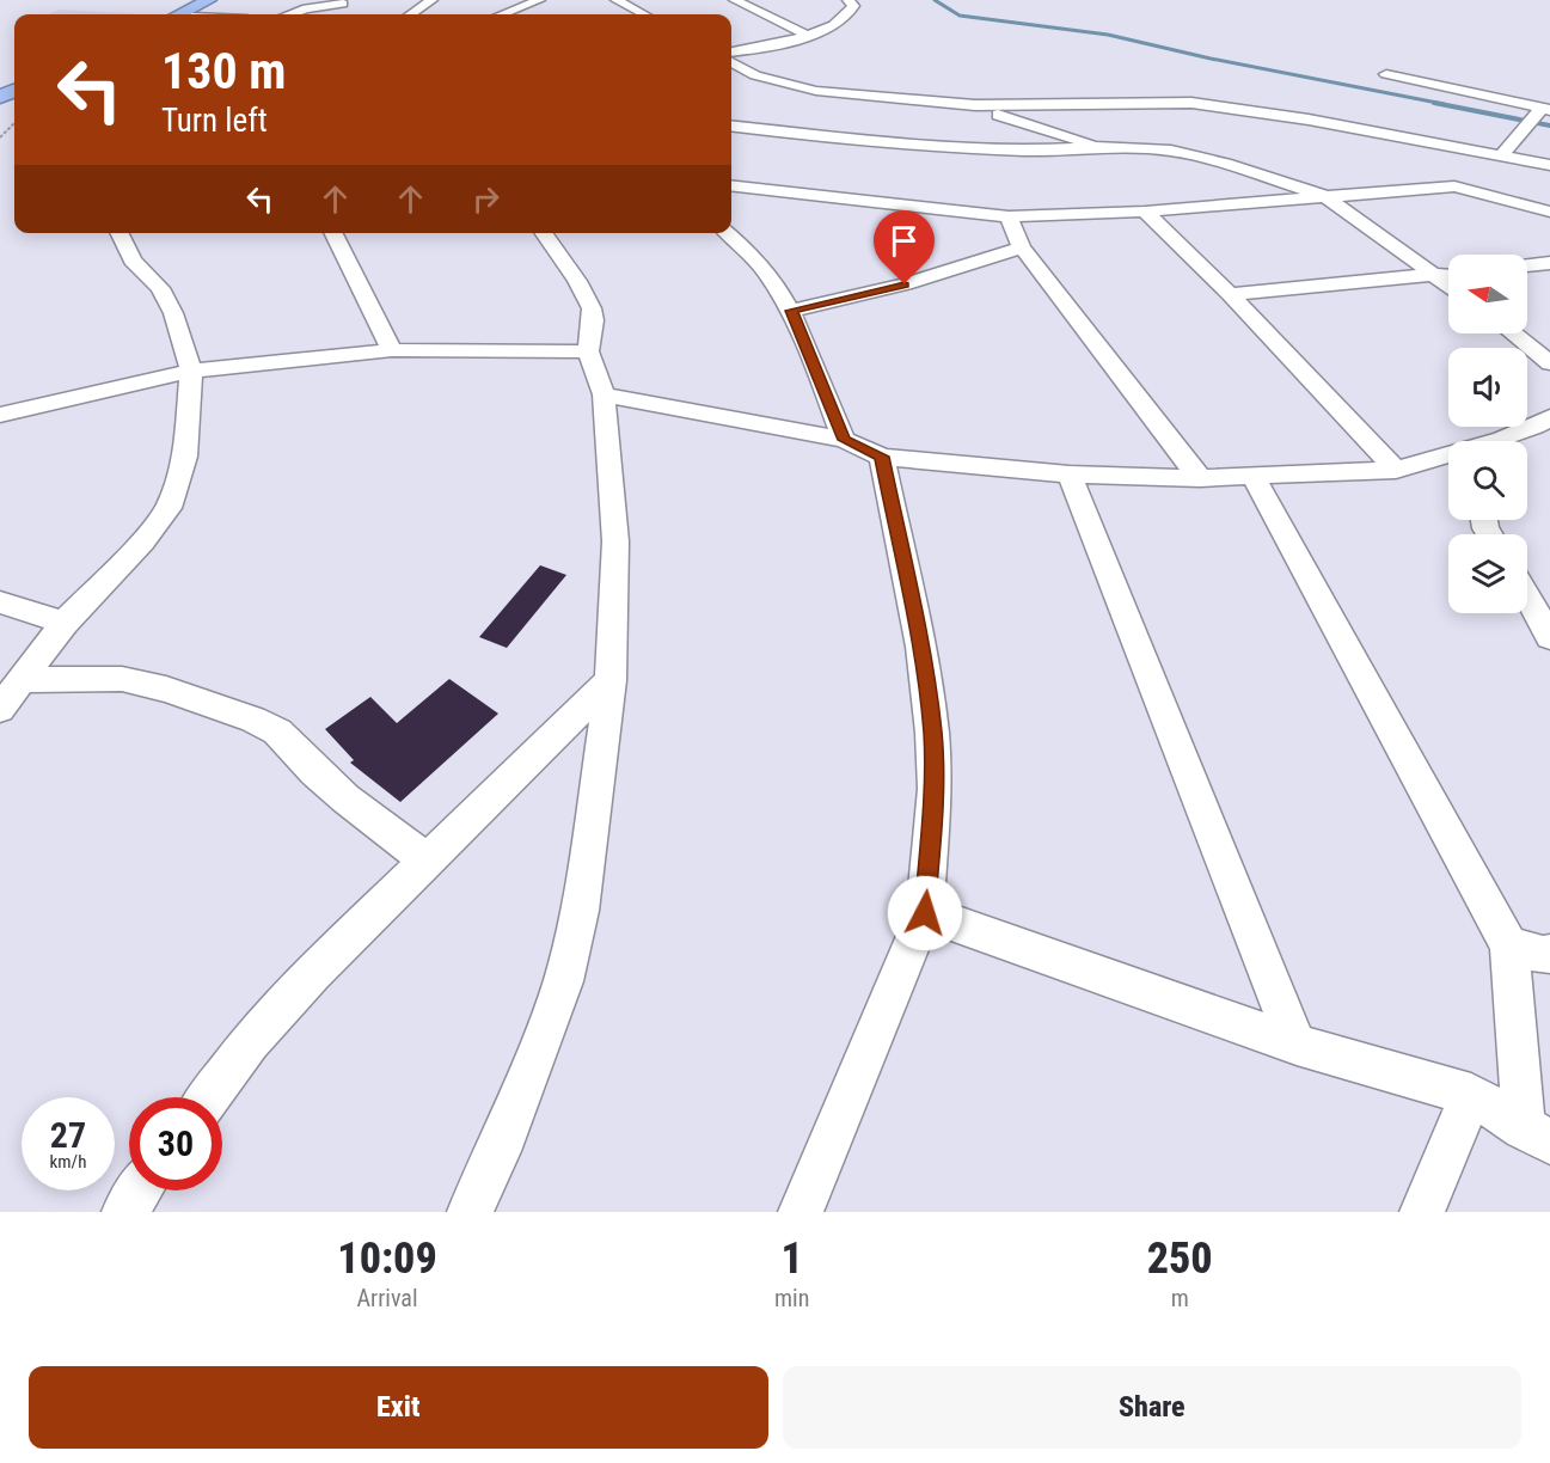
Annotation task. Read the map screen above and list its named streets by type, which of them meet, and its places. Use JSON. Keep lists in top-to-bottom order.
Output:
{
  "north": "left",
  "page": {
    "turn": ["130 m", "Turn left"],
    "speed": "27 km/h",
    "limit": "30",
    "eta": [
      "10:09",
      "Arrival",
      "1",
      "min",
      "250",
      "m"
    ],
    "buttons": ["Exit", "Share"]
  }
}
